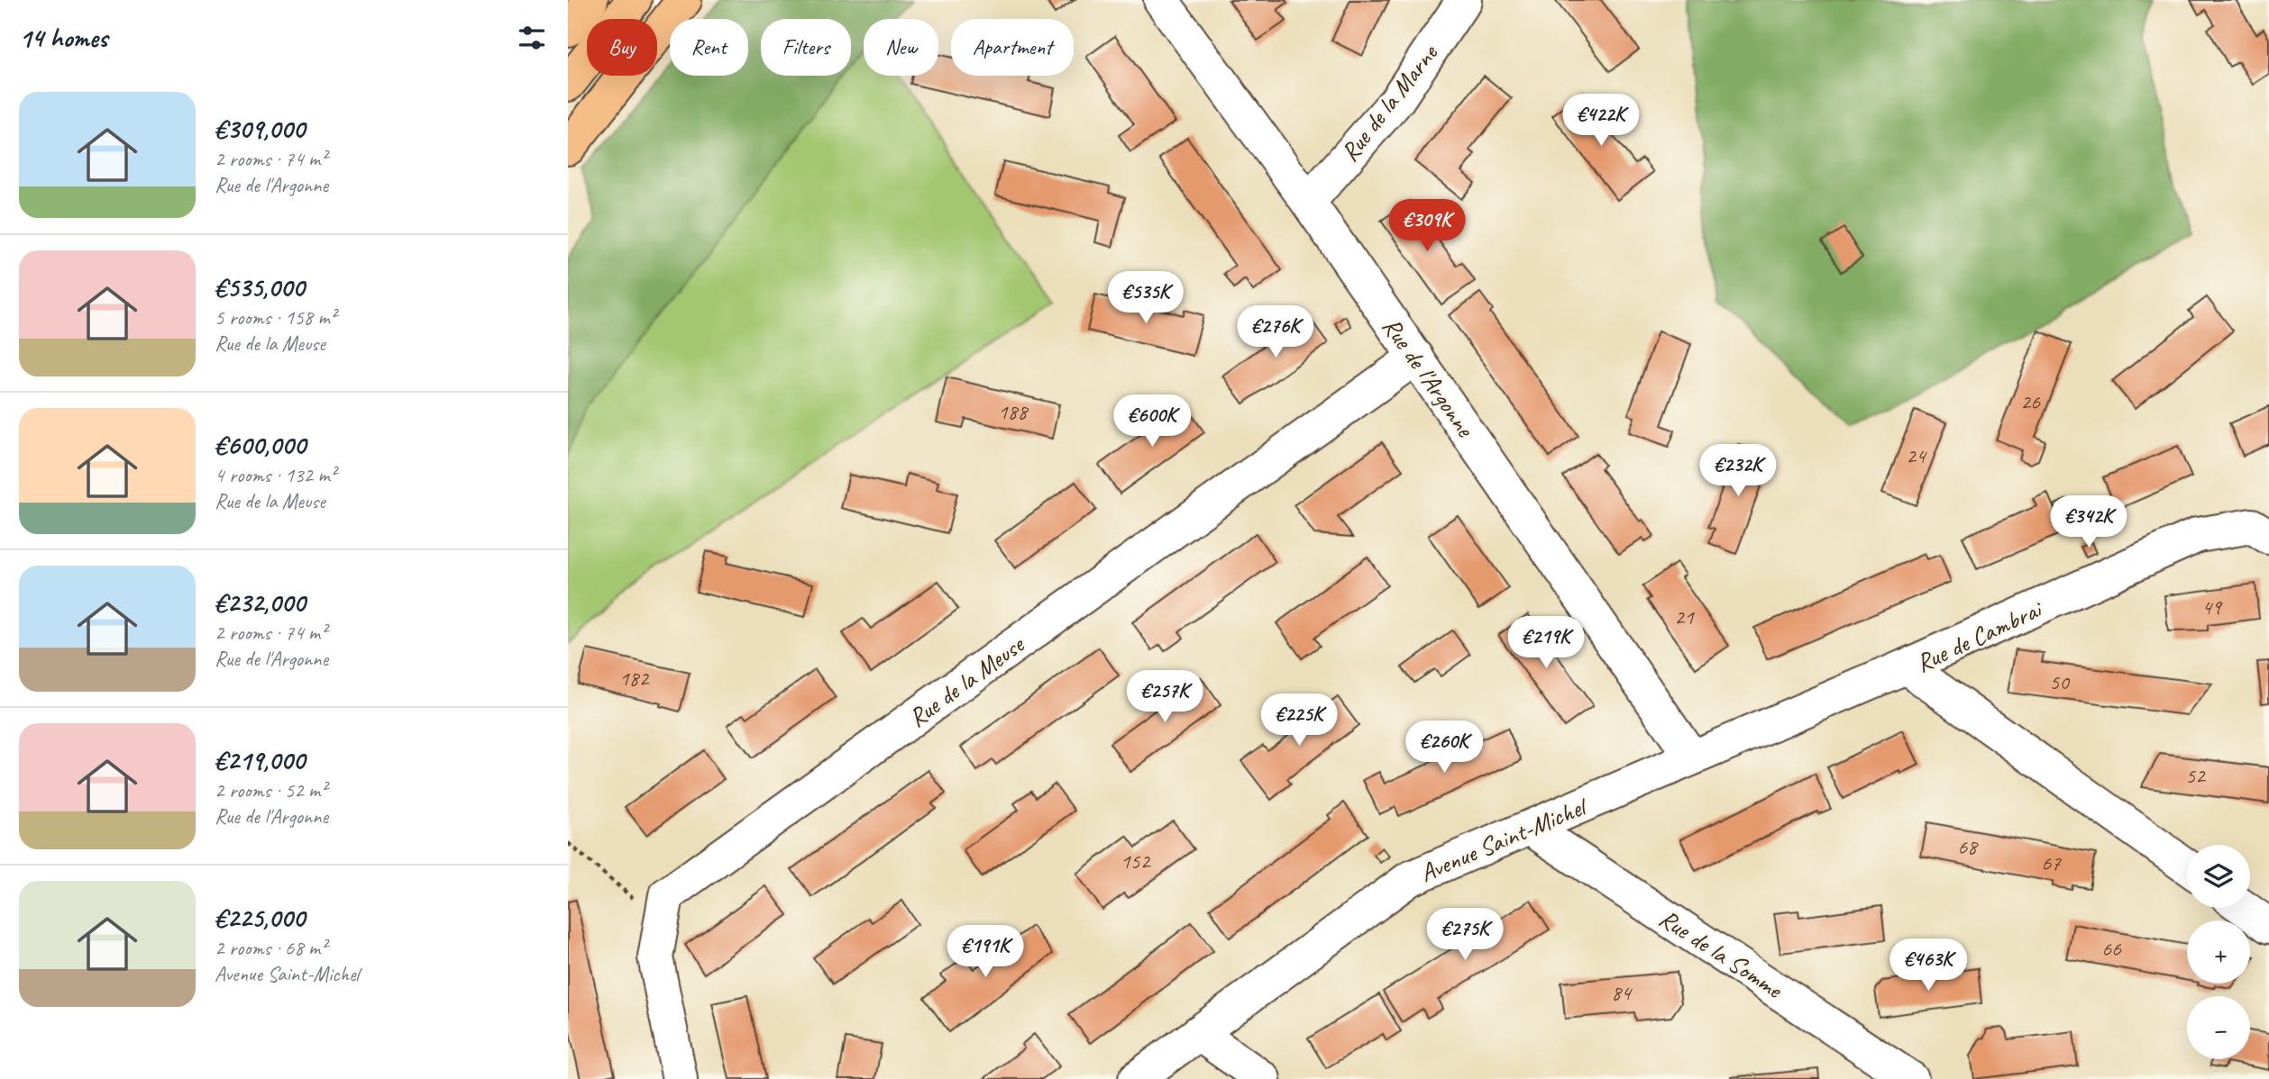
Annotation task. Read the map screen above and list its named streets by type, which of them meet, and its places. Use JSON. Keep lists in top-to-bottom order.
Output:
{
  "streets": {
    "street": [
      "Rue de la Marne",
      "Rue de l'Argonne",
      "Rue de Cambrai",
      "Rue de la Meuse",
      "Avenue Saint-Michel",
      "Rue de la Somme"
    ]
  },
  "crossings": [
    ["Rue de la Marne", "Rue de l'Argonne"],
    ["Rue de l'Argonne", "Rue de la Meuse"],
    ["Rue de l'Argonne", "Avenue Saint-Michel"],
    ["Rue de Cambrai", "Avenue Saint-Michel"],
    ["Avenue Saint-Michel", "Rue de la Somme"]
  ],
  "house_numbers": [
    "26",
    "188",
    "24",
    "49",
    "21",
    "182",
    "50",
    "52",
    "68",
    "152",
    "67",
    "66",
    "84"
  ],
  "page": {
    "heading": "14 homes",
    "chip": [
      "Buy",
      "Rent",
      "Filters",
      "New",
      "Apartment"
    ],
    "list": [
      {
        "name": "€309,000",
        "note": "2 rooms · 74 m² · Rue de l'Argonne"
      },
      {
        "name": "€535,000",
        "note": "5 rooms · 158 m² · Rue de la Meuse"
      },
      {
        "name": "€600,000",
        "note": "4 rooms · 132 m² · Rue de la Meuse"
      },
      {
        "name": "€232,000",
        "note": "2 rooms · 74 m² · Rue de l'Argonne"
      },
      {
        "name": "€219,000",
        "note": "2 rooms · 52 m² · Rue de l'Argonne"
      },
      {
        "name": "€225,000",
        "note": "2 rooms · 68 m² · Avenue Saint-Michel"
      }
    ],
    "price": [
      "€422K",
      "€309K",
      "€535K",
      "€276K",
      "€600K",
      "€232K",
      "€342K",
      "€219K",
      "€257K",
      "€225K",
      "€260K",
      "€275K",
      "€191K",
      "€463K"
    ],
    "map_buttons": ["+", "−"]
  }
}
